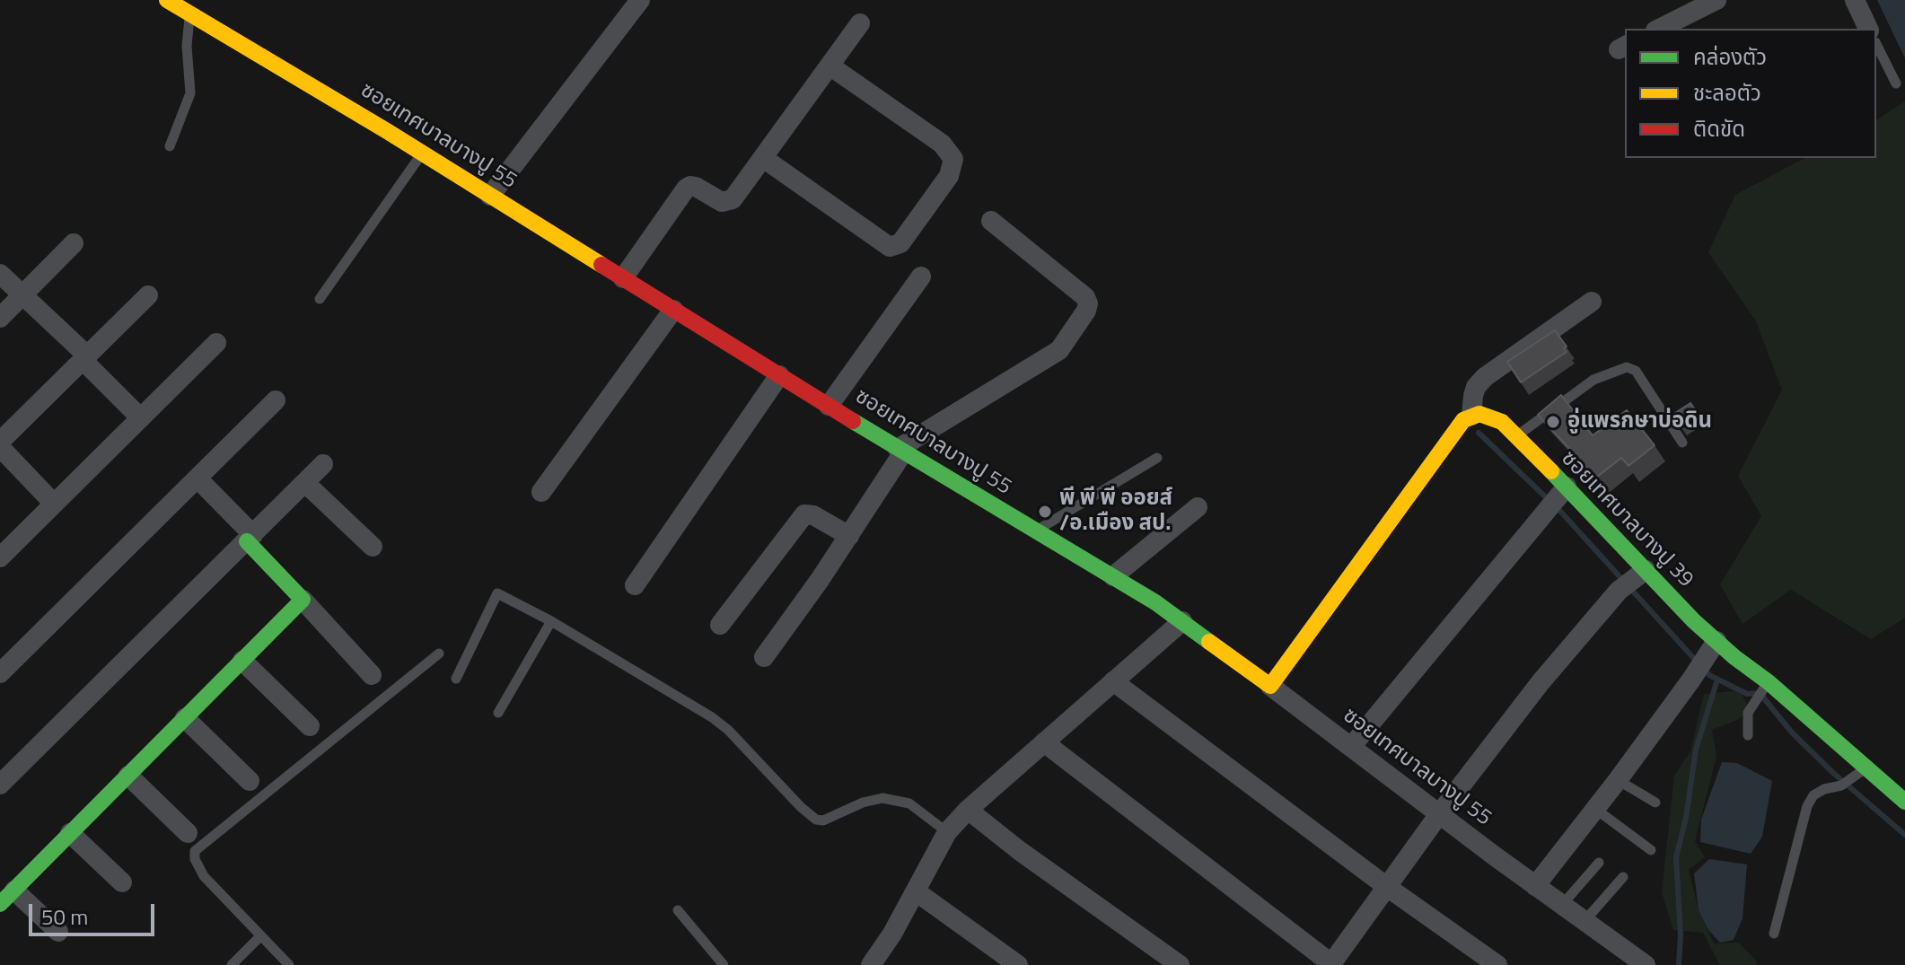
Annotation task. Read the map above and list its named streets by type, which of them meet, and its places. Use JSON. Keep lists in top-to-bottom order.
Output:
{
  "streets": {
    "street": ["ซอยเทศบาลบางปู 55", "ซอยเทศบาลบางปู 39"]
  },
  "places": ["อู่แพรกษาบ่อดิน", "พี พี พี ออยส์ /อ.เมือง สป."],
  "legend": ["คล่องตัว", "ชะลอตัว", "ติดขัด"],
  "scale_bar": "50 m"
}
